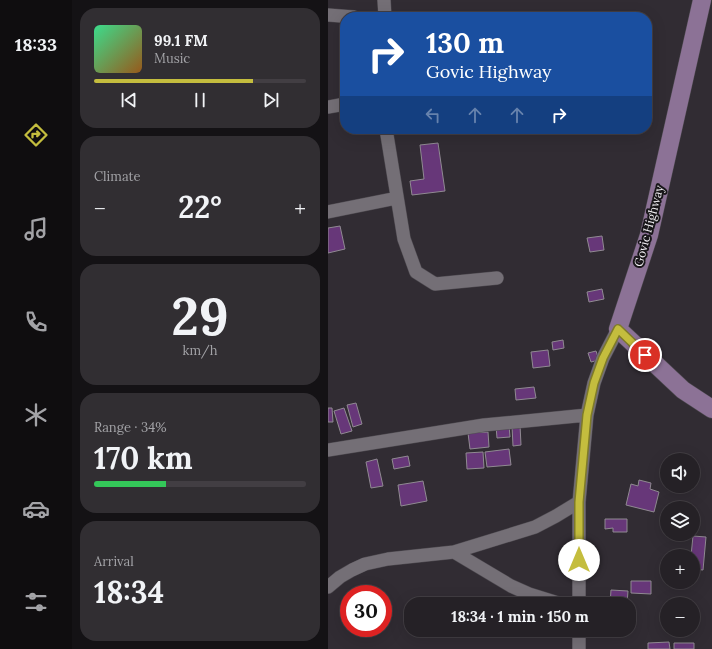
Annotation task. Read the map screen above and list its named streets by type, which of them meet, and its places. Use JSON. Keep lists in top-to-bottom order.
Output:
{
  "streets": {
    "main road": ["Govic Highway"]
  },
  "page": {
    "tabs": "18:33",
    "turn": ["130 m", "Govic Highway"],
    "song": ["99.1 FM", "Music"],
    "tile": [
      "Climate",
      ["29", "km/h"],
      ["Range · 34%", "170 km"],
      ["Arrival", "18:34"]
    ],
    "heat": ["−", "22°", "+"],
    "map_buttons": ["+", "−"],
    "limit": "30",
    "trip": "18:34 · 1 min · 150 m"
  }
}
